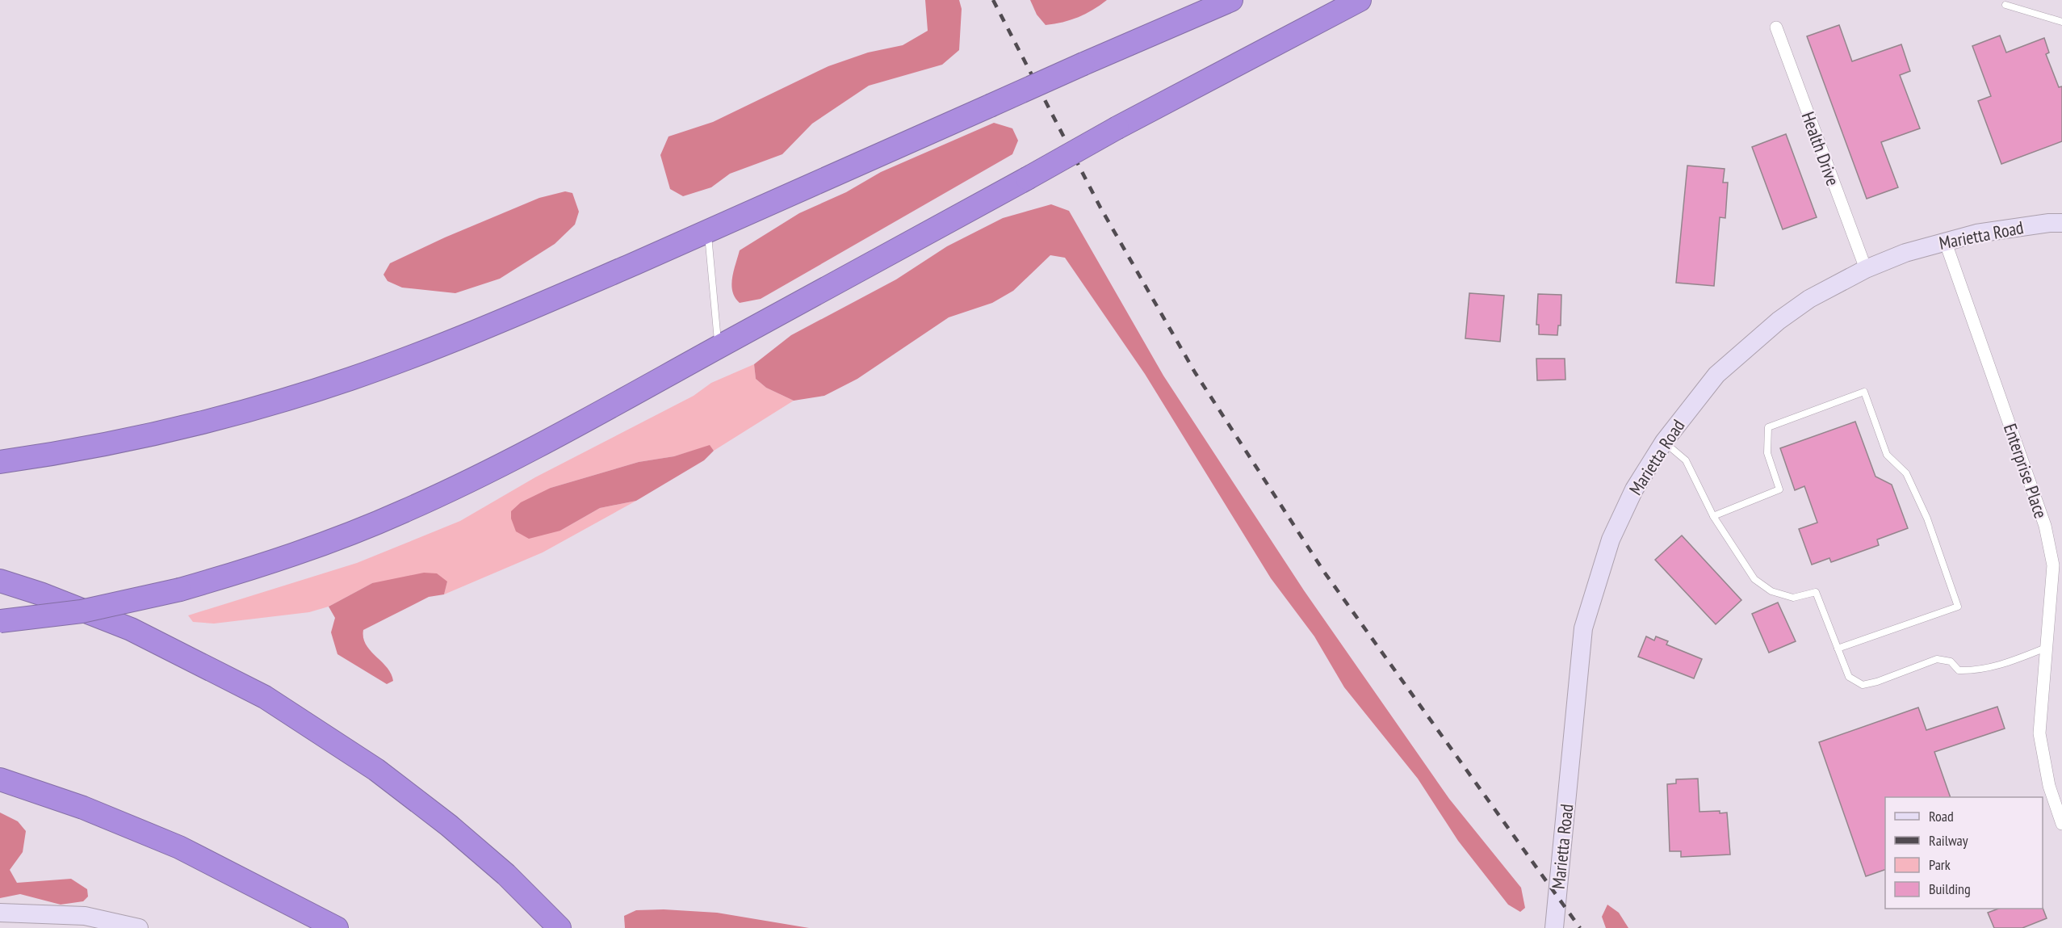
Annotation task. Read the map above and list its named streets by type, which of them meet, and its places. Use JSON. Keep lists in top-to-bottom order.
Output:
{
  "streets": {
    "street": ["Health Drive", "Marietta Road", "Enterprise Place"]
  },
  "crossings": [
    ["Health Drive", "Marietta Road"],
    ["Marietta Road", "Enterprise Place"]
  ],
  "legend": [
    "Road",
    "Railway",
    "Park",
    "Building"
  ]
}
